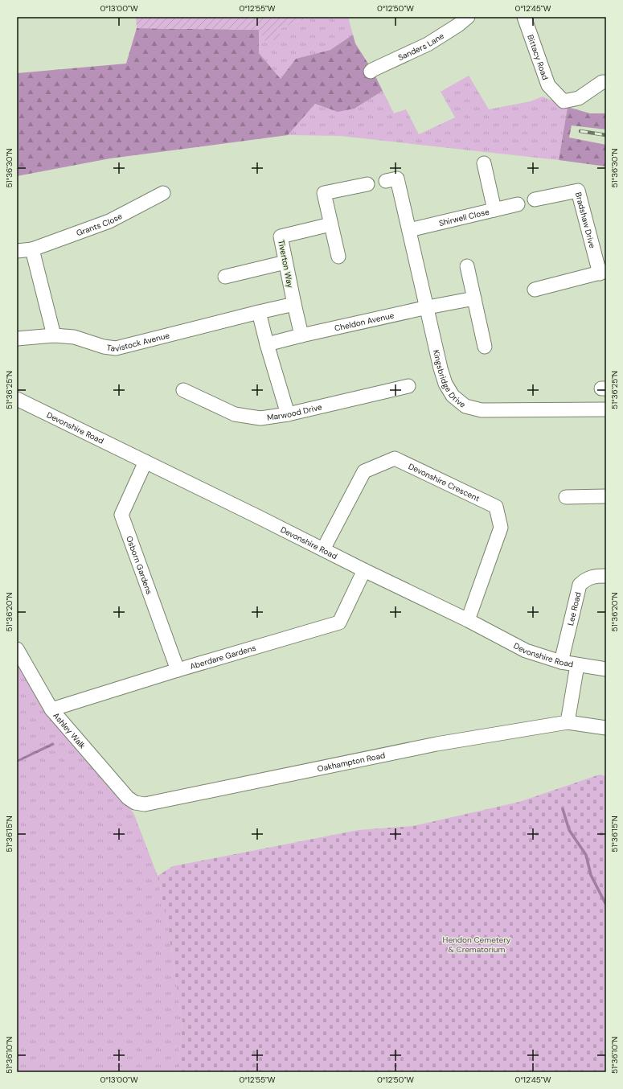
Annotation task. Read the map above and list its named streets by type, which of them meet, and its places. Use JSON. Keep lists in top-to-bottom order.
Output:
{
  "streets": {
    "street": [
      "Sanders Lane",
      "Bittacy Road",
      "Shirwell Close",
      "Bradshaw Drive",
      "Grants Close",
      "Tiverton Way",
      "Cheldon Avenue",
      "Tavistock Avenue",
      "Kingsbridge Drive",
      "Marwood Drive",
      "Devonshire Road",
      "Devonshire Crescent",
      "Osborn Gardens",
      "Lee Road",
      "Aberdare Gardens",
      "Ashley Walk",
      "Oakhampton Road"
    ]
  },
  "crossings": [
    ["Shirwell Close", "Kingsbridge Drive"],
    ["Tiverton Way", "Cheldon Avenue"],
    ["Tiverton Way", "Tavistock Avenue"],
    ["Cheldon Avenue", "Kingsbridge Drive"],
    ["Devonshire Road", "Devonshire Crescent"],
    ["Devonshire Road", "Osborn Gardens"],
    ["Devonshire Road", "Lee Road"],
    ["Devonshire Road", "Aberdare Gardens"],
    ["Osborn Gardens", "Aberdare Gardens"],
    ["Aberdare Gardens", "Ashley Walk"],
    ["Ashley Walk", "Oakhampton Road"]
  ],
  "parks": ["Hendon Cemetery & Crematorium"],
  "coordinates": [
    "0°13'00\"W",
    "0°12'55\"W",
    "0°12'50\"W",
    "0°12'45\"W",
    "51°36'30\"N",
    "51°36'25\"N",
    "51°36'20\"N",
    "51°36'15\"N",
    "51°36'10\"N"
  ]
}
